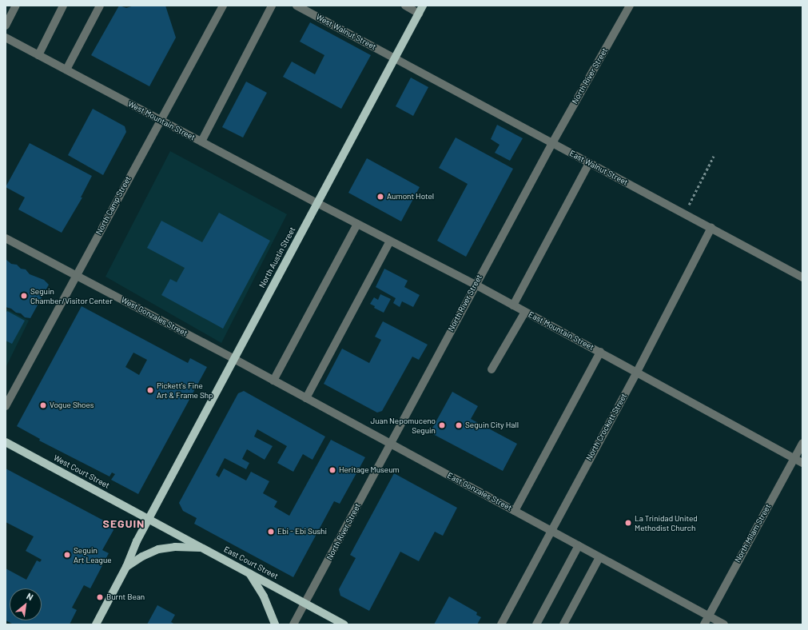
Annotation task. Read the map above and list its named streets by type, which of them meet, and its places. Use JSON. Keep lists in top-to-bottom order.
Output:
{
  "streets": {
    "main road": ["North Austin Street", "West Court Street", "East Court Street"],
    "street": [
      "West Walnut Street",
      "North River Street",
      "West Mountain Street",
      "East Walnut Street",
      "North Camp Street",
      "West Gonzales Street",
      "East Mountain Street",
      "North Crockett Street",
      "East Gonzales Street",
      "North Milam Street"
    ]
  },
  "crossings": [
    ["West Walnut Street", "East Walnut Street"],
    ["West Walnut Street", "North Austin Street"],
    ["North River Street", "East Walnut Street"],
    ["North River Street", "East Mountain Street"],
    ["North River Street", "East Gonzales Street"],
    ["North River Street", "East Court Street"],
    ["West Mountain Street", "North Camp Street"],
    ["West Mountain Street", "North Austin Street"],
    ["West Mountain Street", "East Mountain Street"],
    ["East Walnut Street", "North Austin Street"],
    ["East Walnut Street", "North Crockett Street"],
    ["North Camp Street", "West Gonzales Street"],
    ["North Austin Street", "West Gonzales Street"],
    ["North Austin Street", "East Mountain Street"],
    ["North Austin Street", "West Court Street"],
    ["North Austin Street", "East Gonzales Street"],
    ["North Austin Street", "East Court Street"],
    ["West Gonzales Street", "East Gonzales Street"],
    ["East Mountain Street", "North Crockett Street"],
    ["East Mountain Street", "North Milam Street"],
    ["North Crockett Street", "East Gonzales Street"],
    ["West Court Street", "East Court Street"],
    ["East Gonzales Street", "North Milam Street"]
  ],
  "districts": ["SEGUIN"],
  "places": [
    "Aumont Hotel",
    "Seguin Chamber/Visitor Center",
    "Pickett's Fine Art & Frame Shp",
    "Vogue Shoes",
    "Juan Nepomuceno Seguin",
    "Seguin City Hall",
    "Heritage Museum",
    "La Trinidad United Methodist Church",
    "Ebi - Ebi Sushi",
    "Seguin Art League",
    "Burnt Bean"
  ],
  "north": "top right"
}
